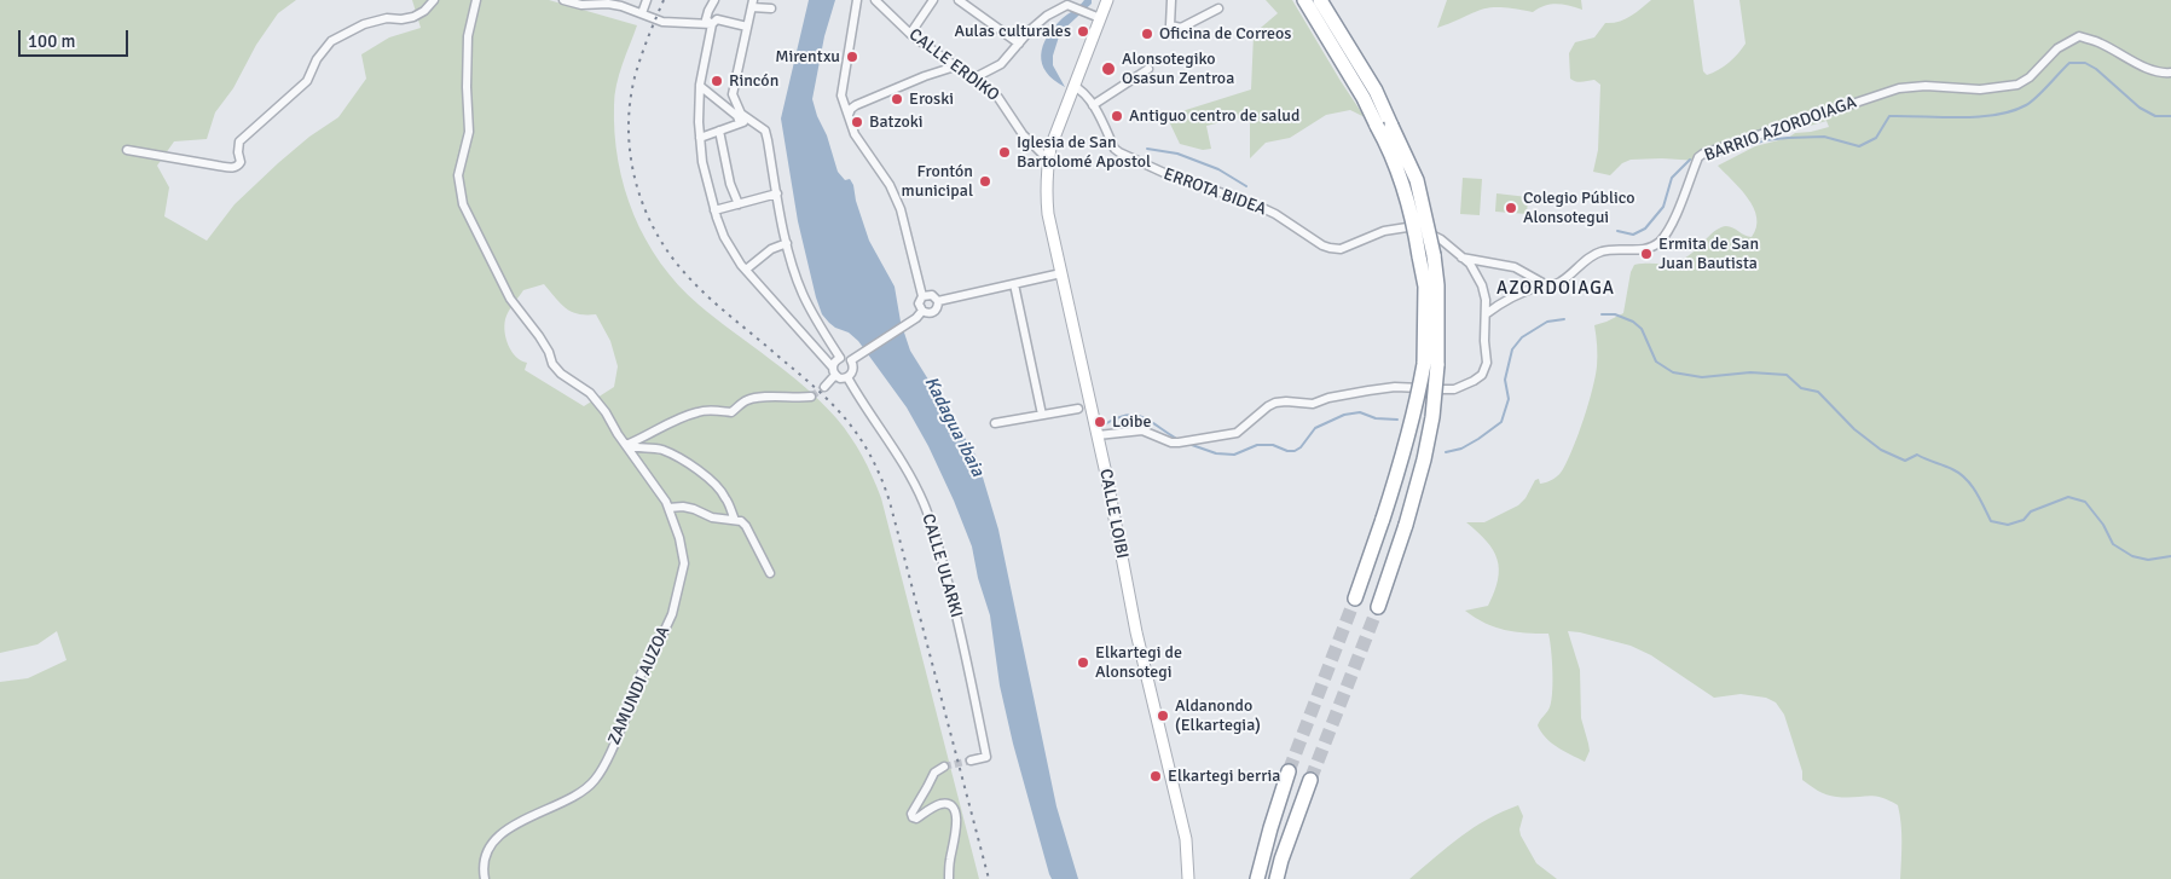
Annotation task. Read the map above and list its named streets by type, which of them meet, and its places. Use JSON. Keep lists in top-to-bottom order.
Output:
{
  "streets": {
    "street": [
      "CALLE ERDIKO",
      "BARRIO AZORDOIAGA",
      "ERROTA BIDEA",
      "CALLE LOIBI",
      "CALLE ULARKI",
      "ZAMUNDI AUZOA"
    ]
  },
  "crossings": [
    ["CALLE ERDIKO", "CALLE LOIBI"],
    ["ERROTA BIDEA", "CALLE LOIBI"]
  ],
  "districts": ["AZORDOIAGA"],
  "water": ["Kadagua ibaia"],
  "places": [
    "Aulas culturales",
    "Oficina de Correos",
    "Mirentxu",
    "Alonsotegiko Osasun Zentroa",
    "Rincón",
    "Eroski",
    "Antiguo centro de salud",
    "Batzoki",
    "Iglesia de San Bartolomé Apostol",
    "Frontón municipal",
    "Colegio Público Alonsotegui",
    "Ermita de San Juan Bautista",
    "Loibe",
    "Elkartegi de Alonsotegi",
    "Aldanondo (Elkartegia)",
    "Elkartegi berria"
  ],
  "scale_bar": "100 m"
}
